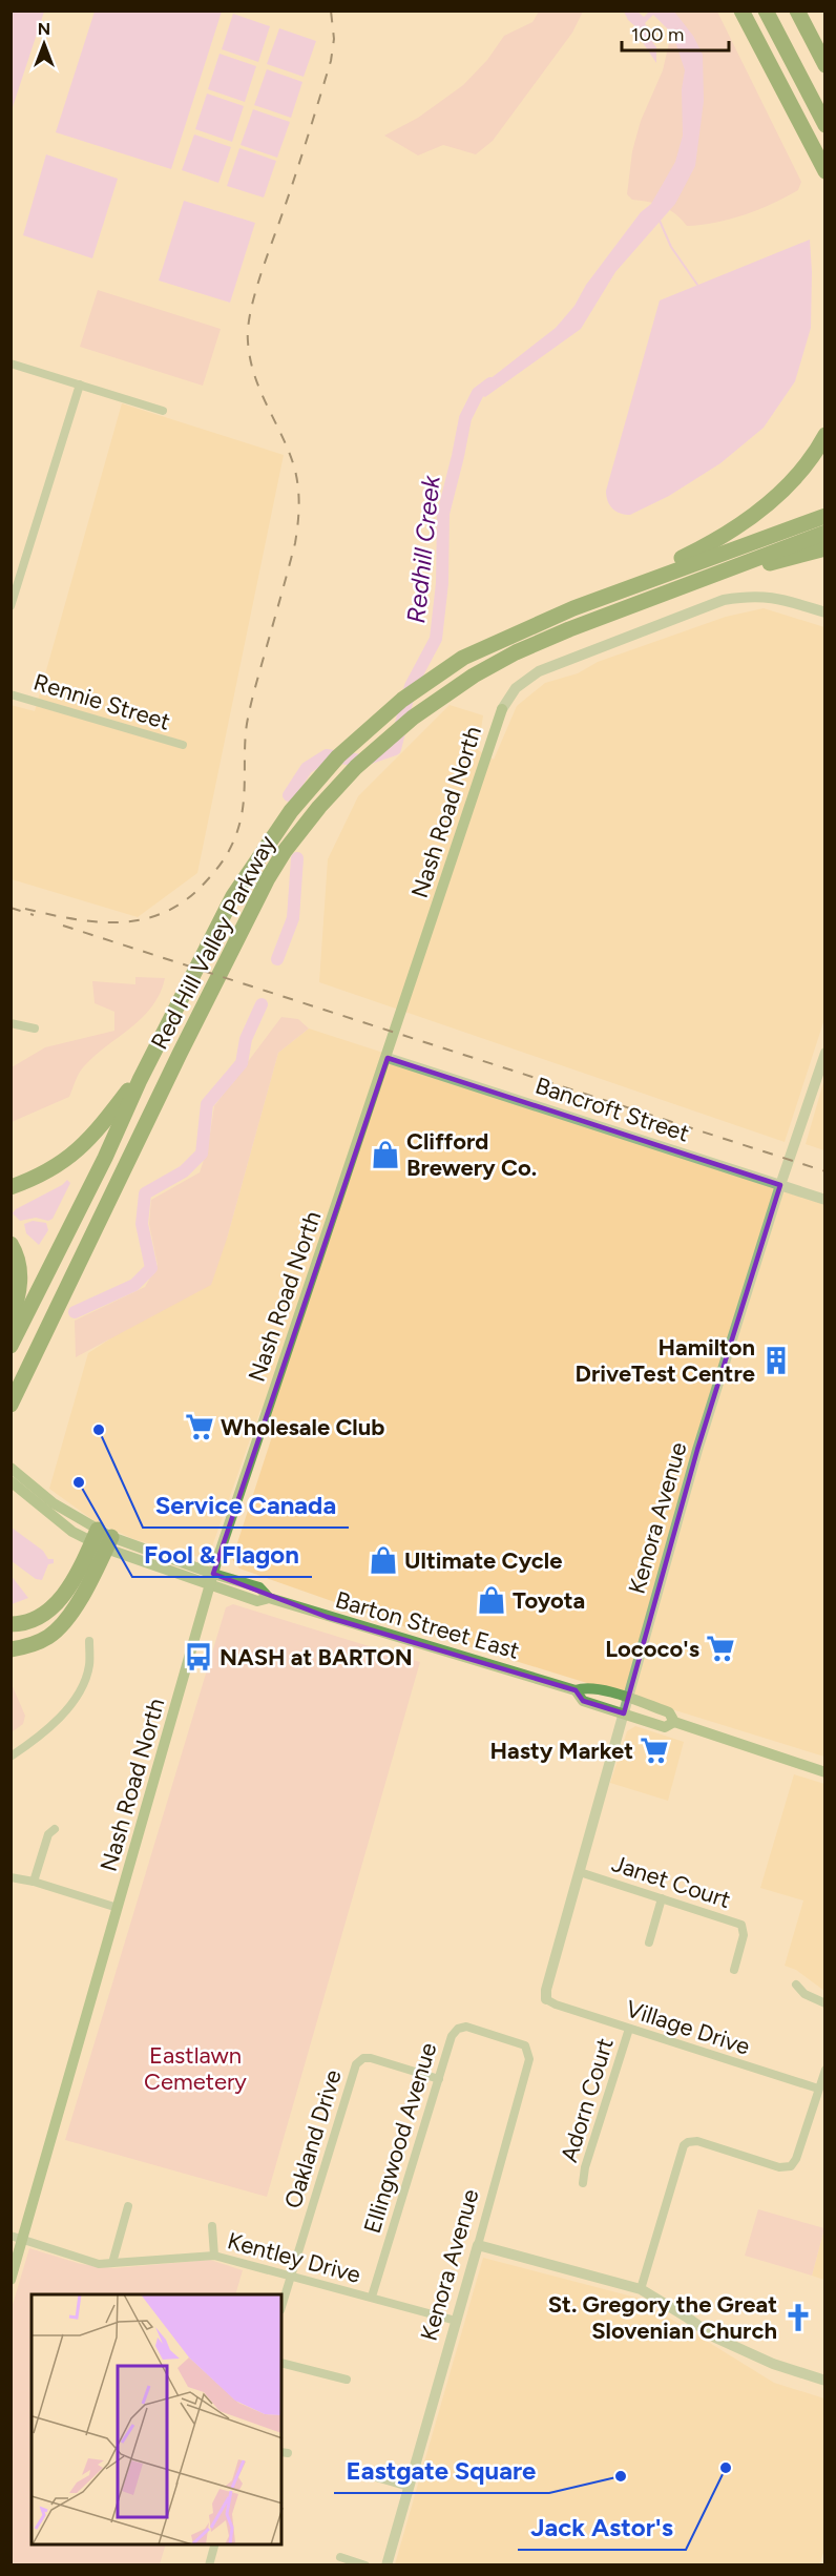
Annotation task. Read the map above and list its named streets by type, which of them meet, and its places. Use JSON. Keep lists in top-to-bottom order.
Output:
{
  "streets": {
    "highway": ["Red Hill Valley Parkway"],
    "main road": ["Nash Road North", "Barton Street East"],
    "street": [
      "Rennie Street",
      "Bancroft Street",
      "Kenora Avenue",
      "Janet Court",
      "Village Drive",
      "Adorn Court",
      "Ellingwood Avenue",
      "Oakland Drive",
      "Kentley Drive"
    ]
  },
  "crossings": [
    ["Nash Road North", "Bancroft Street"],
    ["Nash Road North", "Barton Street East"],
    ["Nash Road North", "Kentley Drive"],
    ["Bancroft Street", "Kenora Avenue"],
    ["Kenora Avenue", "Barton Street East"],
    ["Kenora Avenue", "Janet Court"],
    ["Kenora Avenue", "Village Drive"],
    ["Kenora Avenue", "Ellingwood Avenue"],
    ["Kenora Avenue", "Kentley Drive"],
    ["Village Drive", "Adorn Court"],
    ["Ellingwood Avenue", "Oakland Drive"],
    ["Ellingwood Avenue", "Kentley Drive"],
    ["Oakland Drive", "Kentley Drive"]
  ],
  "water": ["Redhill Creek"],
  "parks": ["Eastlawn Cemetery"],
  "places": {
    "shop": ["Clifford Brewery Co.", "Ultimate Cycle", "Toyota"],
    "building": ["Hamilton DriveTest Centre"],
    "supermarket": ["Wholesale Club", "Lococo's", "Hasty Market"],
    "other": [
      "Service Canada",
      "Fool & Flagon",
      "Jack Astor's",
      "Eastgate Square"
    ],
    "bus stop": ["NASH at BARTON"],
    "church": ["St. Gregory the Great Slovenian Church"]
  },
  "scale_bar": "100 m",
  "north": "top"
}
